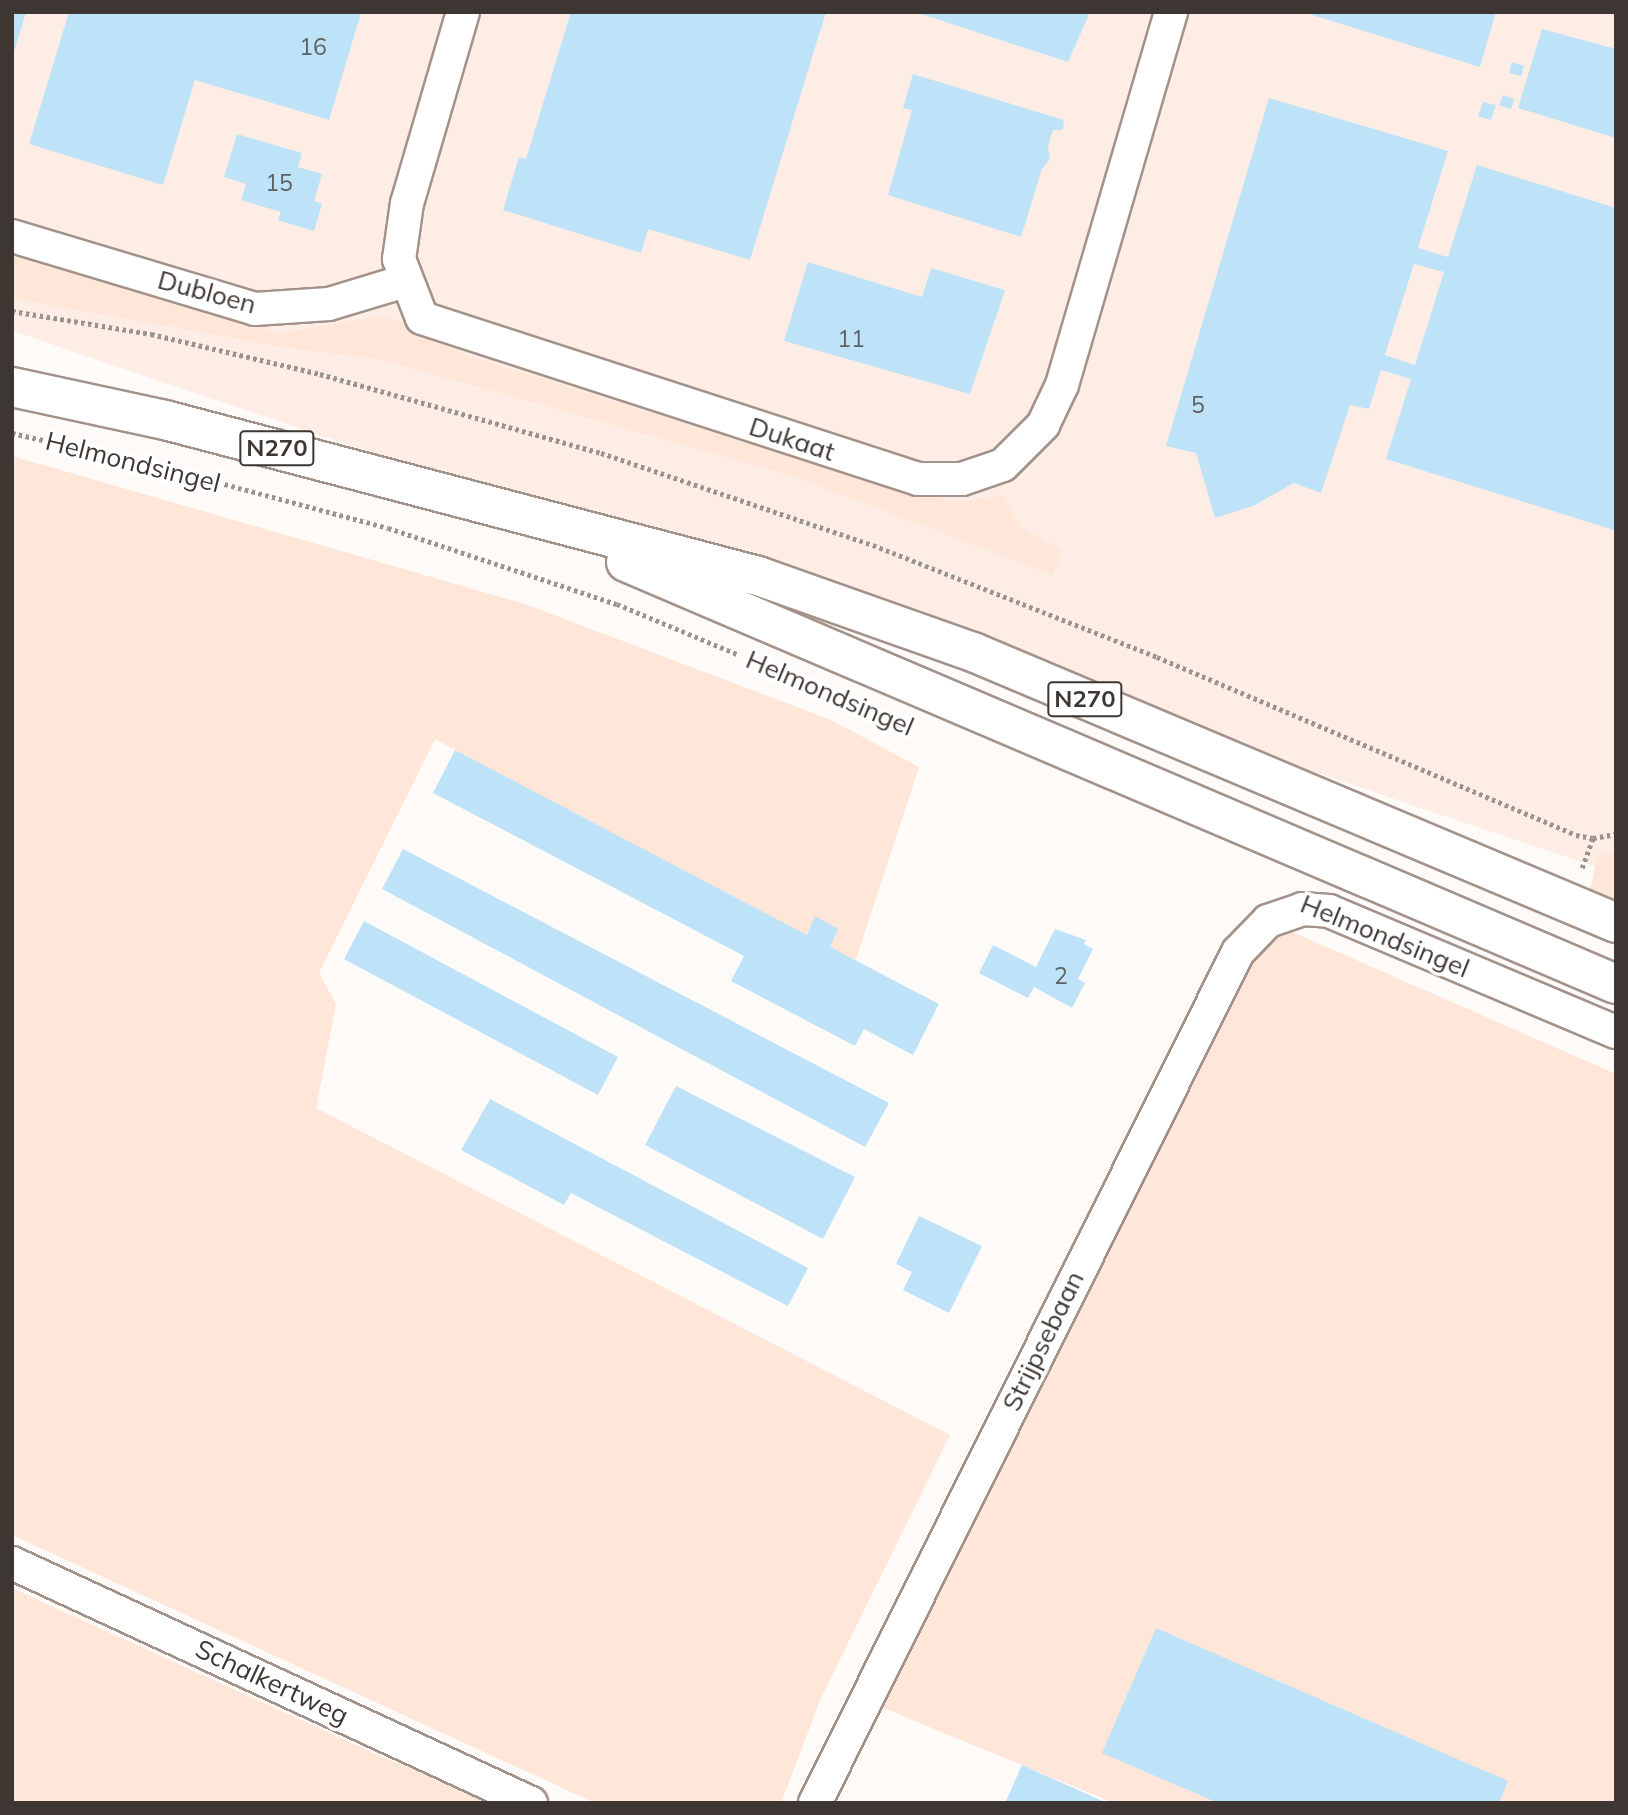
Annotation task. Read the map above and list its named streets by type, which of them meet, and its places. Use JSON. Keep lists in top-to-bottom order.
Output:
{
  "streets": {
    "main road": ["N270", "Helmondsingel"],
    "street": [
      "Dubloen",
      "Dukaat",
      "Strijpsebaan",
      "Schalkertweg"
    ]
  },
  "crossings": [
    ["Dubloen", "Dukaat"],
    ["Helmondsingel", "Strijpsebaan"]
  ],
  "house_numbers": [
    "16",
    "15",
    "11",
    "5",
    "2"
  ]
}
